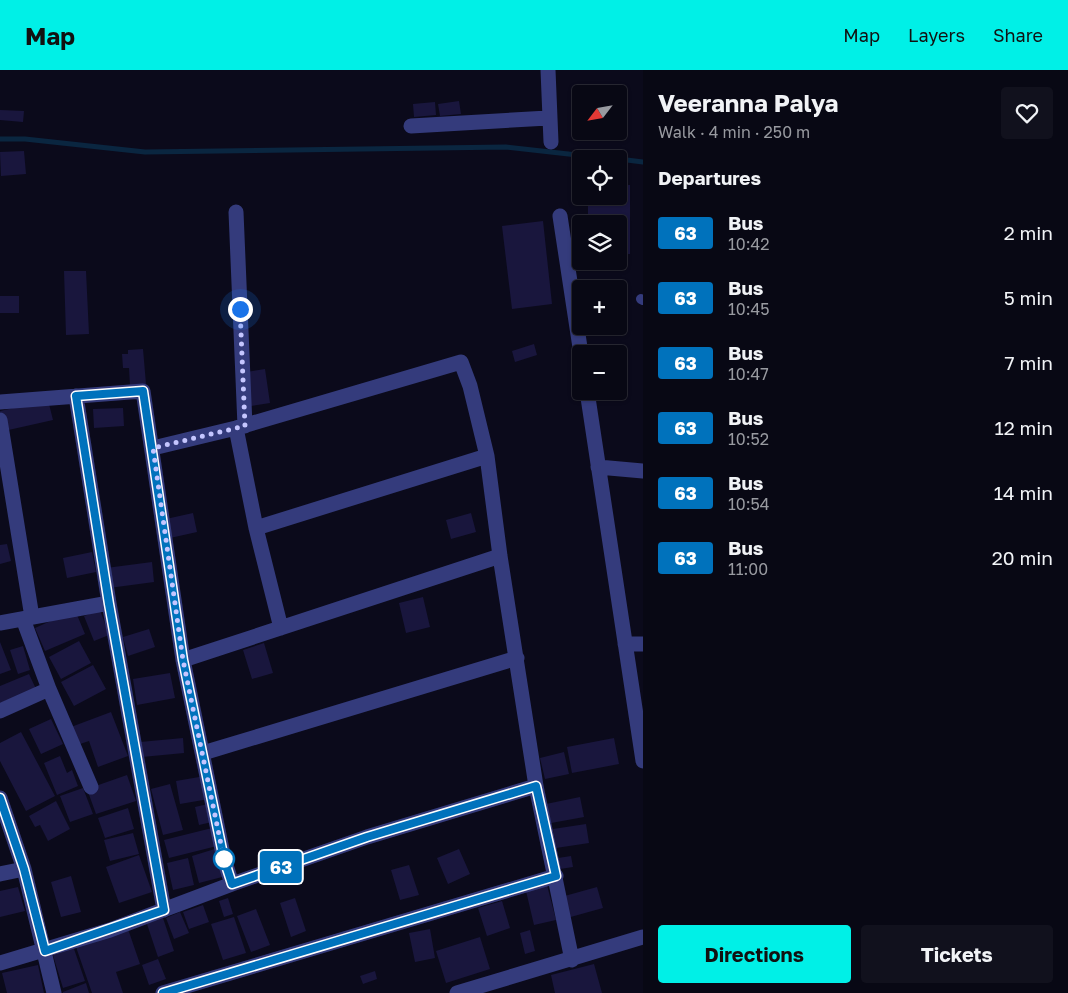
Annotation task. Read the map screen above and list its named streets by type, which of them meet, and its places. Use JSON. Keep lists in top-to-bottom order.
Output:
{
  "lines": ["bus line 63"],
  "north": "bottom left",
  "page": {
    "header": "Map",
    "nav": ["Map", "Layers", "Share"],
    "on_map": "63",
    "heading": [
      ["Veeranna Palya", "Walk · 4 min · 250 m"],
      "Departures"
    ],
    "map_buttons": ["+", "−"],
    "list": [
      {
        "mark": "63",
        "name": "Bus",
        "note": "10:42",
        "value": "2 min"
      },
      {
        "mark": "63",
        "name": "Bus",
        "note": "10:45",
        "value": "5 min"
      },
      {
        "mark": "63",
        "name": "Bus",
        "note": "10:47",
        "value": "7 min"
      },
      {
        "mark": "63",
        "name": "Bus",
        "note": "10:52",
        "value": "12 min"
      },
      {
        "mark": "63",
        "name": "Bus",
        "note": "10:54",
        "value": "14 min"
      },
      {
        "mark": "63",
        "name": "Bus",
        "note": "11:00",
        "value": "20 min"
      }
    ],
    "buttons": ["Directions", "Tickets"]
  }
}
